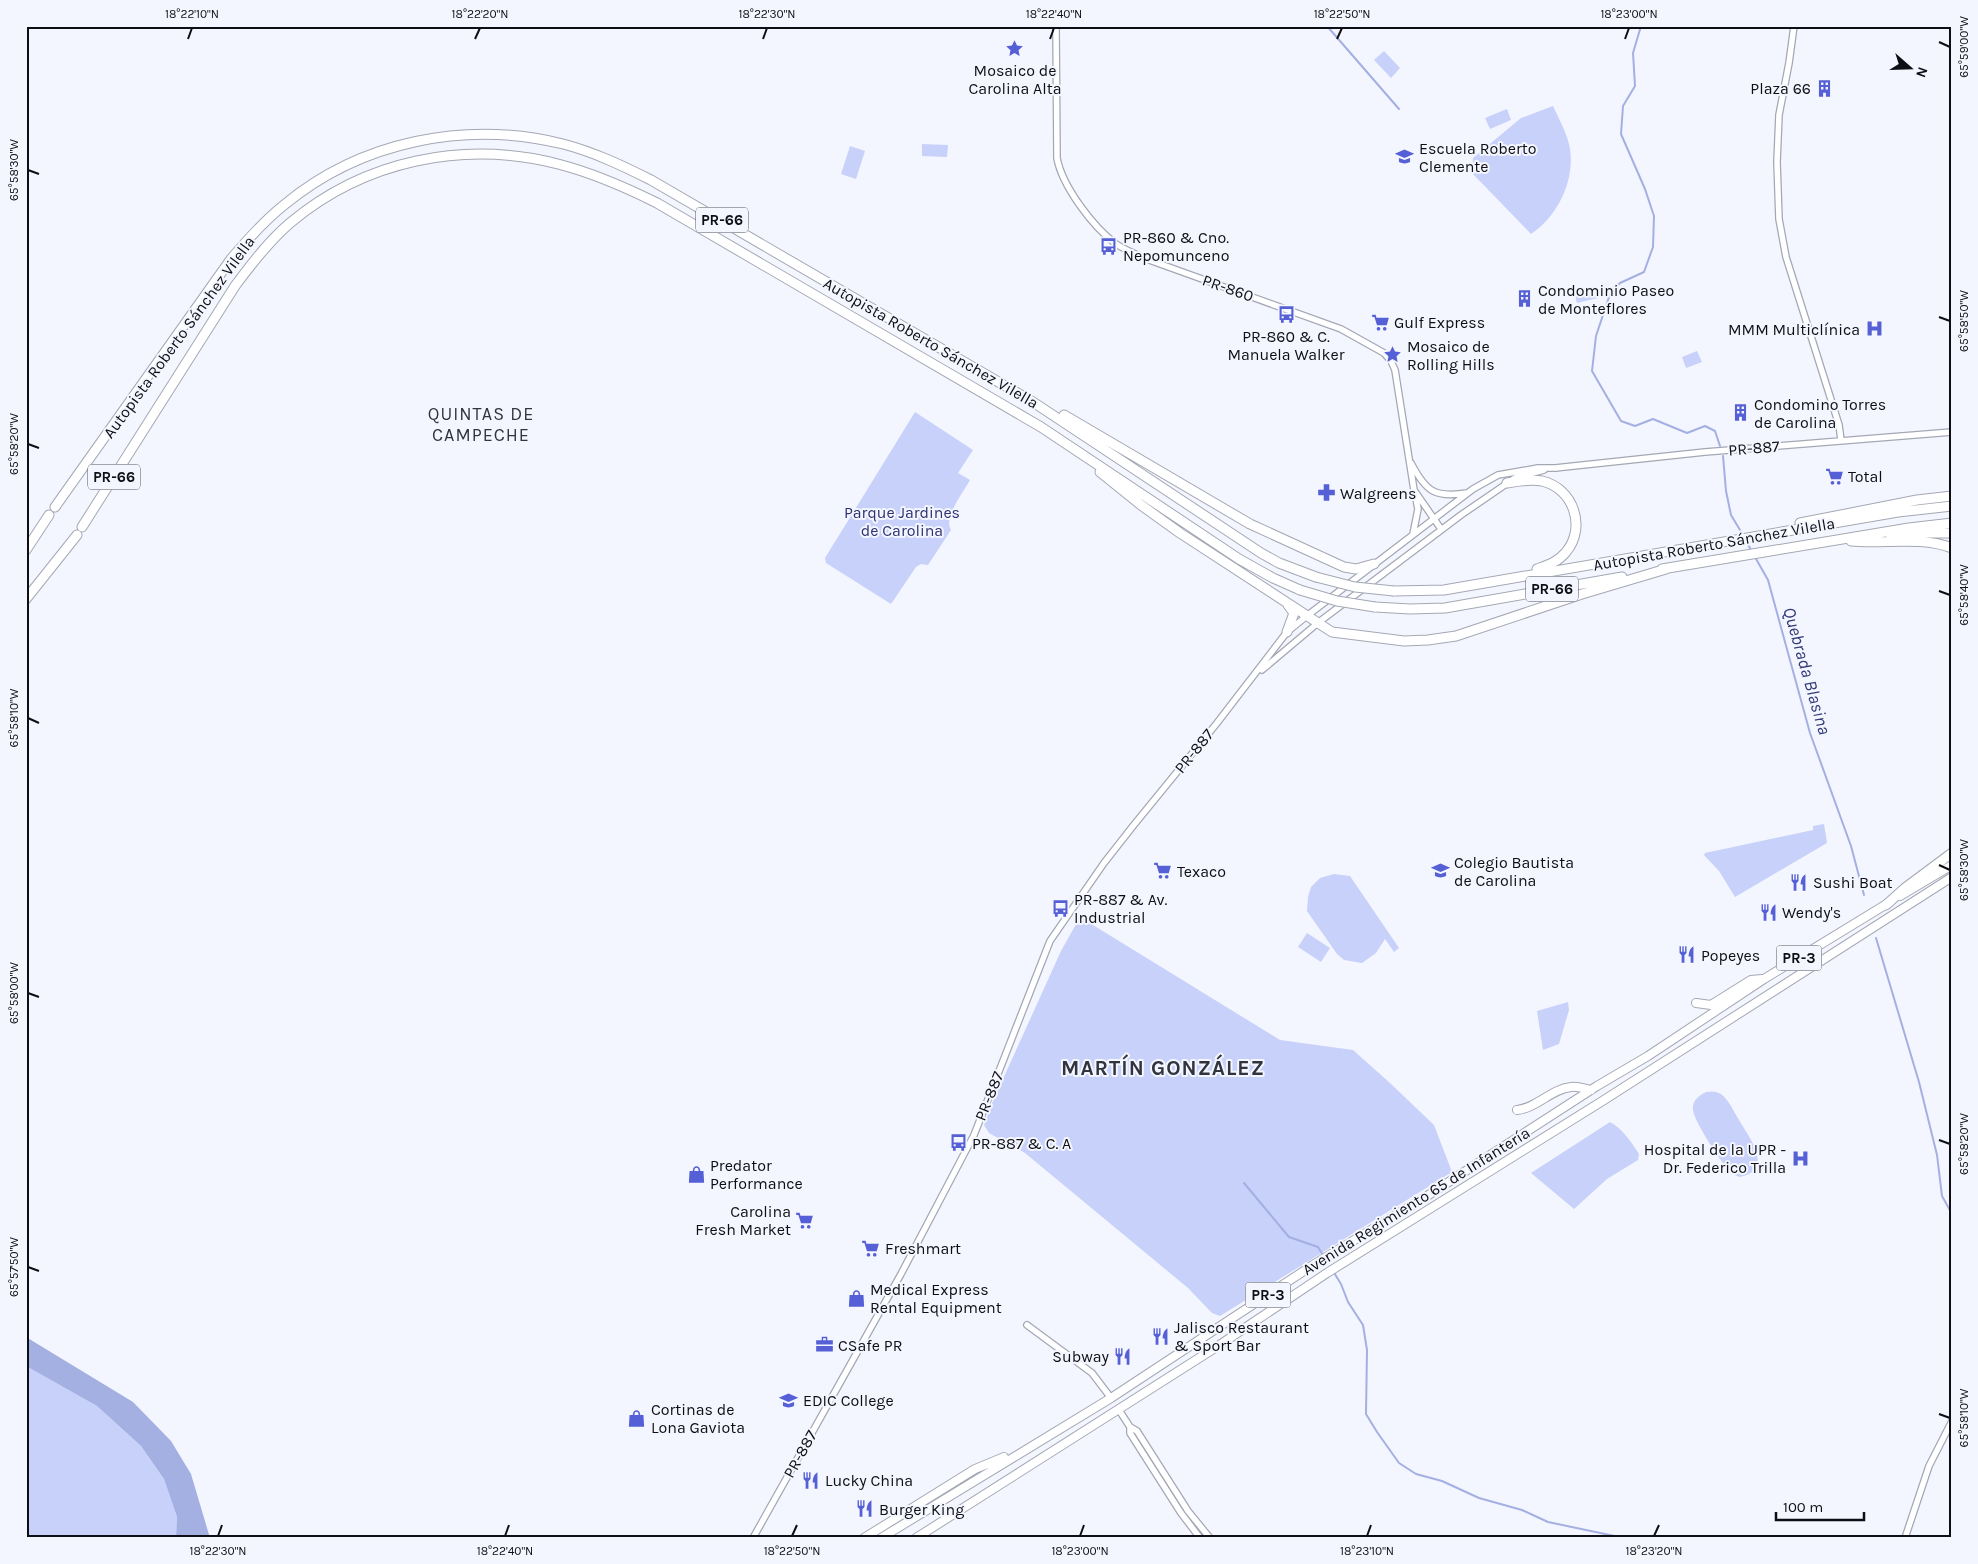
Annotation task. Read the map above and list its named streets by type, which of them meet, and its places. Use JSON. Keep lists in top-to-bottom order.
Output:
{
  "streets": {
    "highway": ["PR-66", "Autopista Roberto Sánchez Vilella"],
    "main road": ["PR-3", "Avenida Regimiento 65 de Infantería"],
    "street": ["PR-860", "PR-887"]
  },
  "crossings": [
    ["PR-860", "PR-887"]
  ],
  "districts": ["QUINTAS DE CAMPECHE", "MARTÍN GONZÁLEZ"],
  "water": ["Quebrada Blasina"],
  "parks": ["Parque Jardines de Carolina"],
  "places": {
    "place": ["Mosaico de Carolina Alta", "Mosaico de Rolling Hills"],
    "building": ["Plaza 66", "Condominio Paseo de Monteflores", "Condomino Torres de Carolina"],
    "school or university": ["Escuela Roberto Clemente", "Colegio Bautista de Carolina", "EDIC College"],
    "bus stop": [
      "PR-860 & Cno. Nepomunceno",
      "PR-860 & C. Manuela Walker",
      "PR-887 & Av. Industrial",
      "PR-887 & C. A"
    ],
    "supermarket": [
      "Gulf Express",
      "Total",
      "Texaco",
      "Carolina Fresh Market",
      "Freshmart"
    ],
    "hospital": ["MMM Multiclínica", "Hospital de la UPR - Dr. Federico Trilla"],
    "pharmacy": ["Walgreens"],
    "restaurant": [
      "Sushi Boat",
      "Wendy's",
      "Popeyes",
      "Jalisco Restaurant & Sport Bar",
      "Subway",
      "Lucky China",
      "Burger King"
    ],
    "shop": ["Predator Performance", "Medical Express Rental Equipment", "Cortinas de Lona Gaviota"],
    "office": ["CSafe PR"]
  },
  "scale_bar": "100 m",
  "north": "right",
  "coordinates": [
    "18°22'10\"N",
    "18°22'20\"N",
    "18°22'30\"N",
    "18°22'40\"N",
    "18°22'50\"N",
    "18°23'00\"N",
    "65°59'00\"W",
    "65°58'30\"W",
    "65°58'50\"W",
    "65°58'20\"W",
    "65°58'40\"W",
    "65°58'10\"W",
    "65°58'00\"W",
    "65°57'50\"W",
    "18°23'10\"N",
    "18°23'20\"N"
  ]
}
